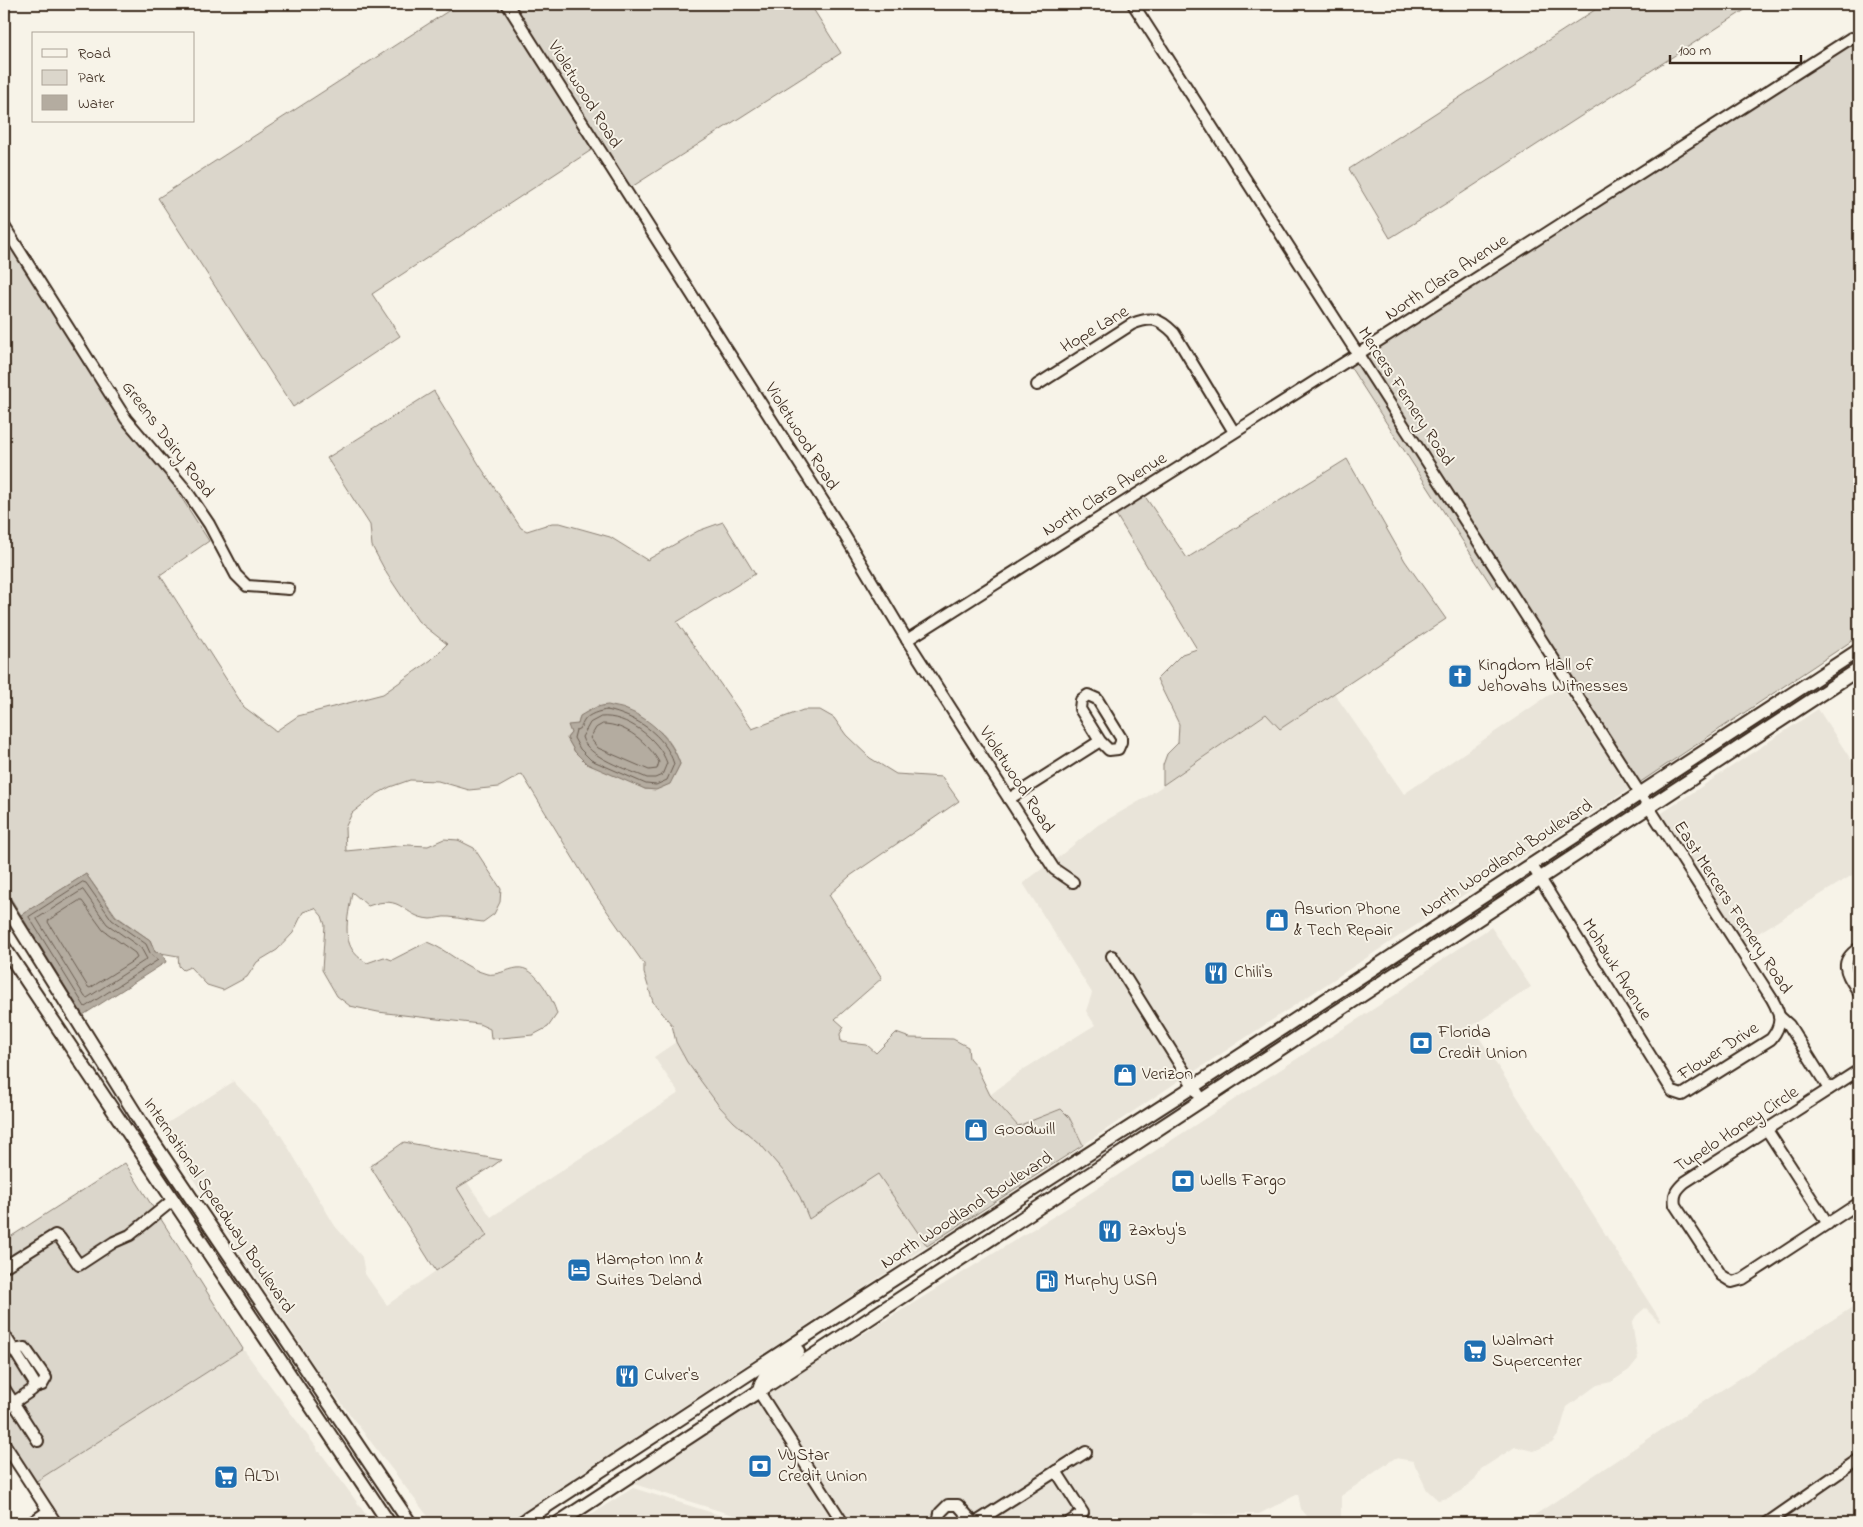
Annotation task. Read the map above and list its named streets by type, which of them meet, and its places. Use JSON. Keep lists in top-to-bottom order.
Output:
{
  "streets": {
    "main road": ["North Woodland Boulevard", "International Speedway Boulevard"],
    "street": [
      "Violetwood Road",
      "North Clara Avenue",
      "Hope Lane",
      "Mercers Fernery Road",
      "Greens Dairy Road",
      "East Mercers Fernery Road",
      "Mohawk Avenue",
      "Flower Drive",
      "Tupelo Honey Circle"
    ]
  },
  "crossings": [
    ["Violetwood Road", "North Clara Avenue"],
    ["North Clara Avenue", "Hope Lane"],
    ["North Clara Avenue", "Mercers Fernery Road"],
    ["Mercers Fernery Road", "North Woodland Boulevard"],
    ["Mercers Fernery Road", "East Mercers Fernery Road"],
    ["North Woodland Boulevard", "East Mercers Fernery Road"],
    ["North Woodland Boulevard", "Mohawk Avenue"],
    ["East Mercers Fernery Road", "Flower Drive"],
    ["Mohawk Avenue", "Flower Drive"]
  ],
  "places": {
    "church": ["Kingdom Hall of Jehovahs Witnesses"],
    "shop": ["Asurion Phone & Tech Repair", "Verizon", "Goodwill"],
    "restaurant": ["Chili's", "Zaxby's", "Culver's"],
    "bank": ["Florida Credit Union", "Wells Fargo", "VyStar Credit Union"],
    "hotel": ["Hampton Inn & Suites Deland"],
    "fuel station": ["Murphy USA"],
    "supermarket": ["Walmart Supercenter", "ALDI"]
  },
  "legend": ["Road", "Park", "Water"],
  "scale_bar": "100 m"
}
